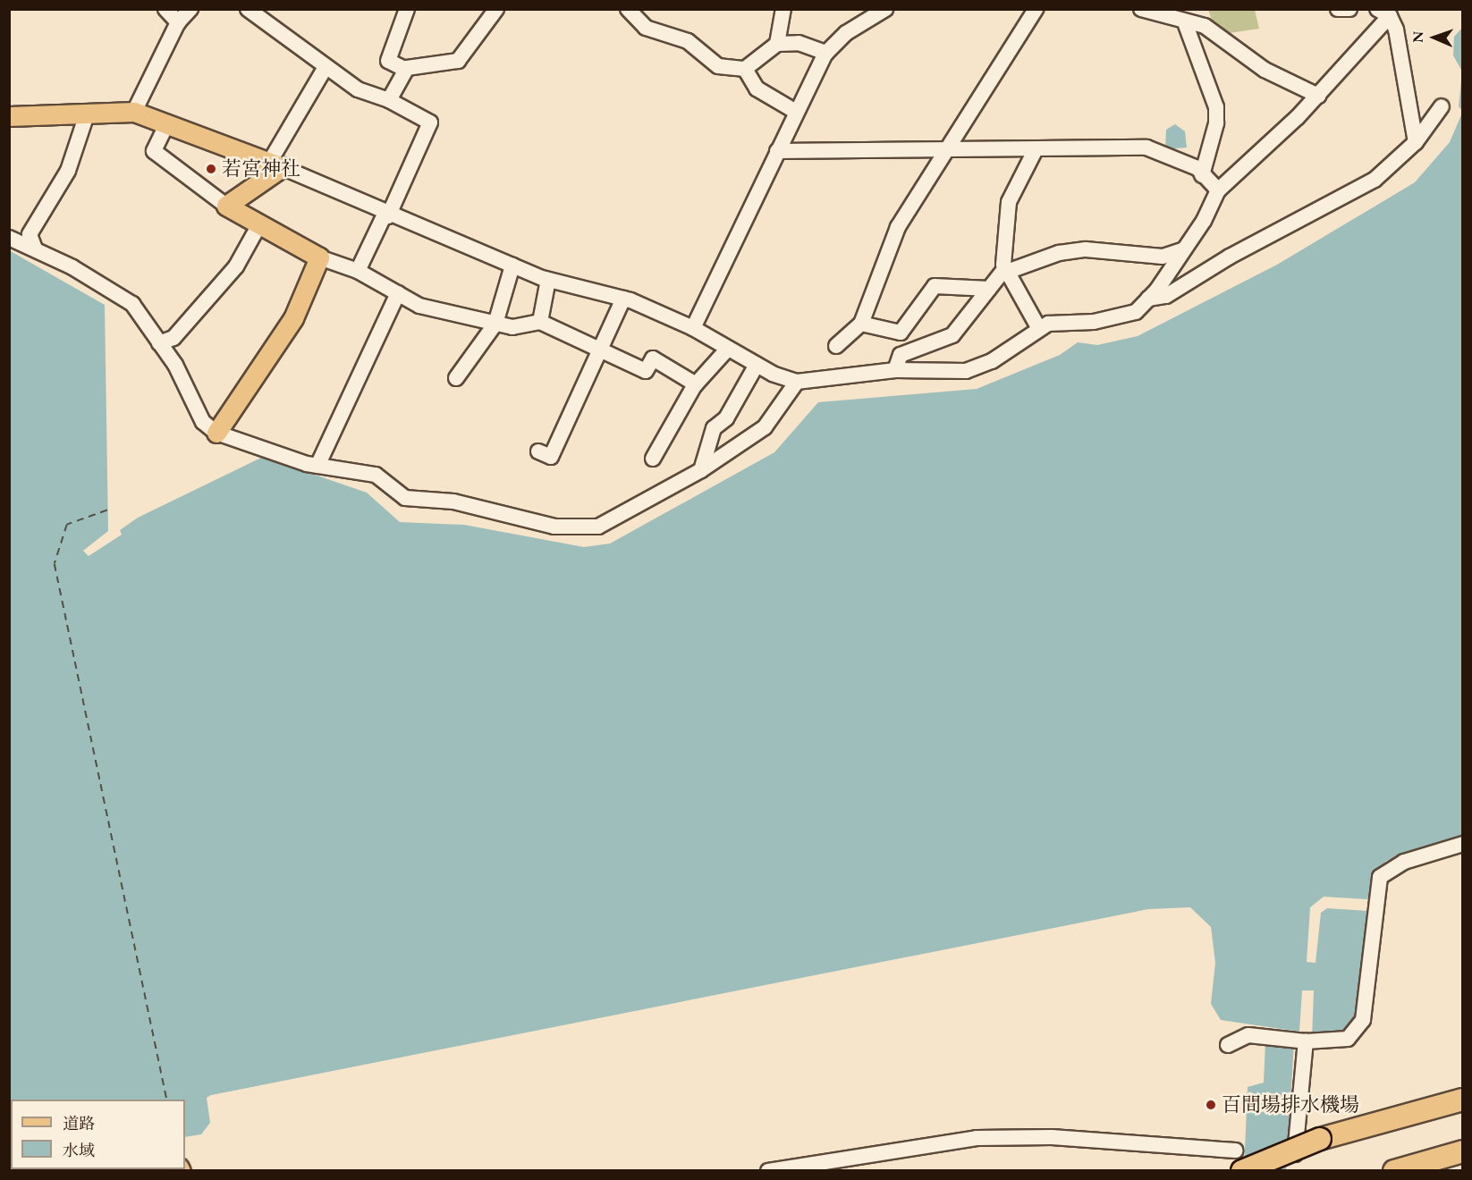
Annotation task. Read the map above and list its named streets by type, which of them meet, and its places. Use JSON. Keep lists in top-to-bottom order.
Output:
{
  "places": ["若宮神社", "百間場排水機場"],
  "legend": ["道路", "水域"],
  "north": "left"
}
